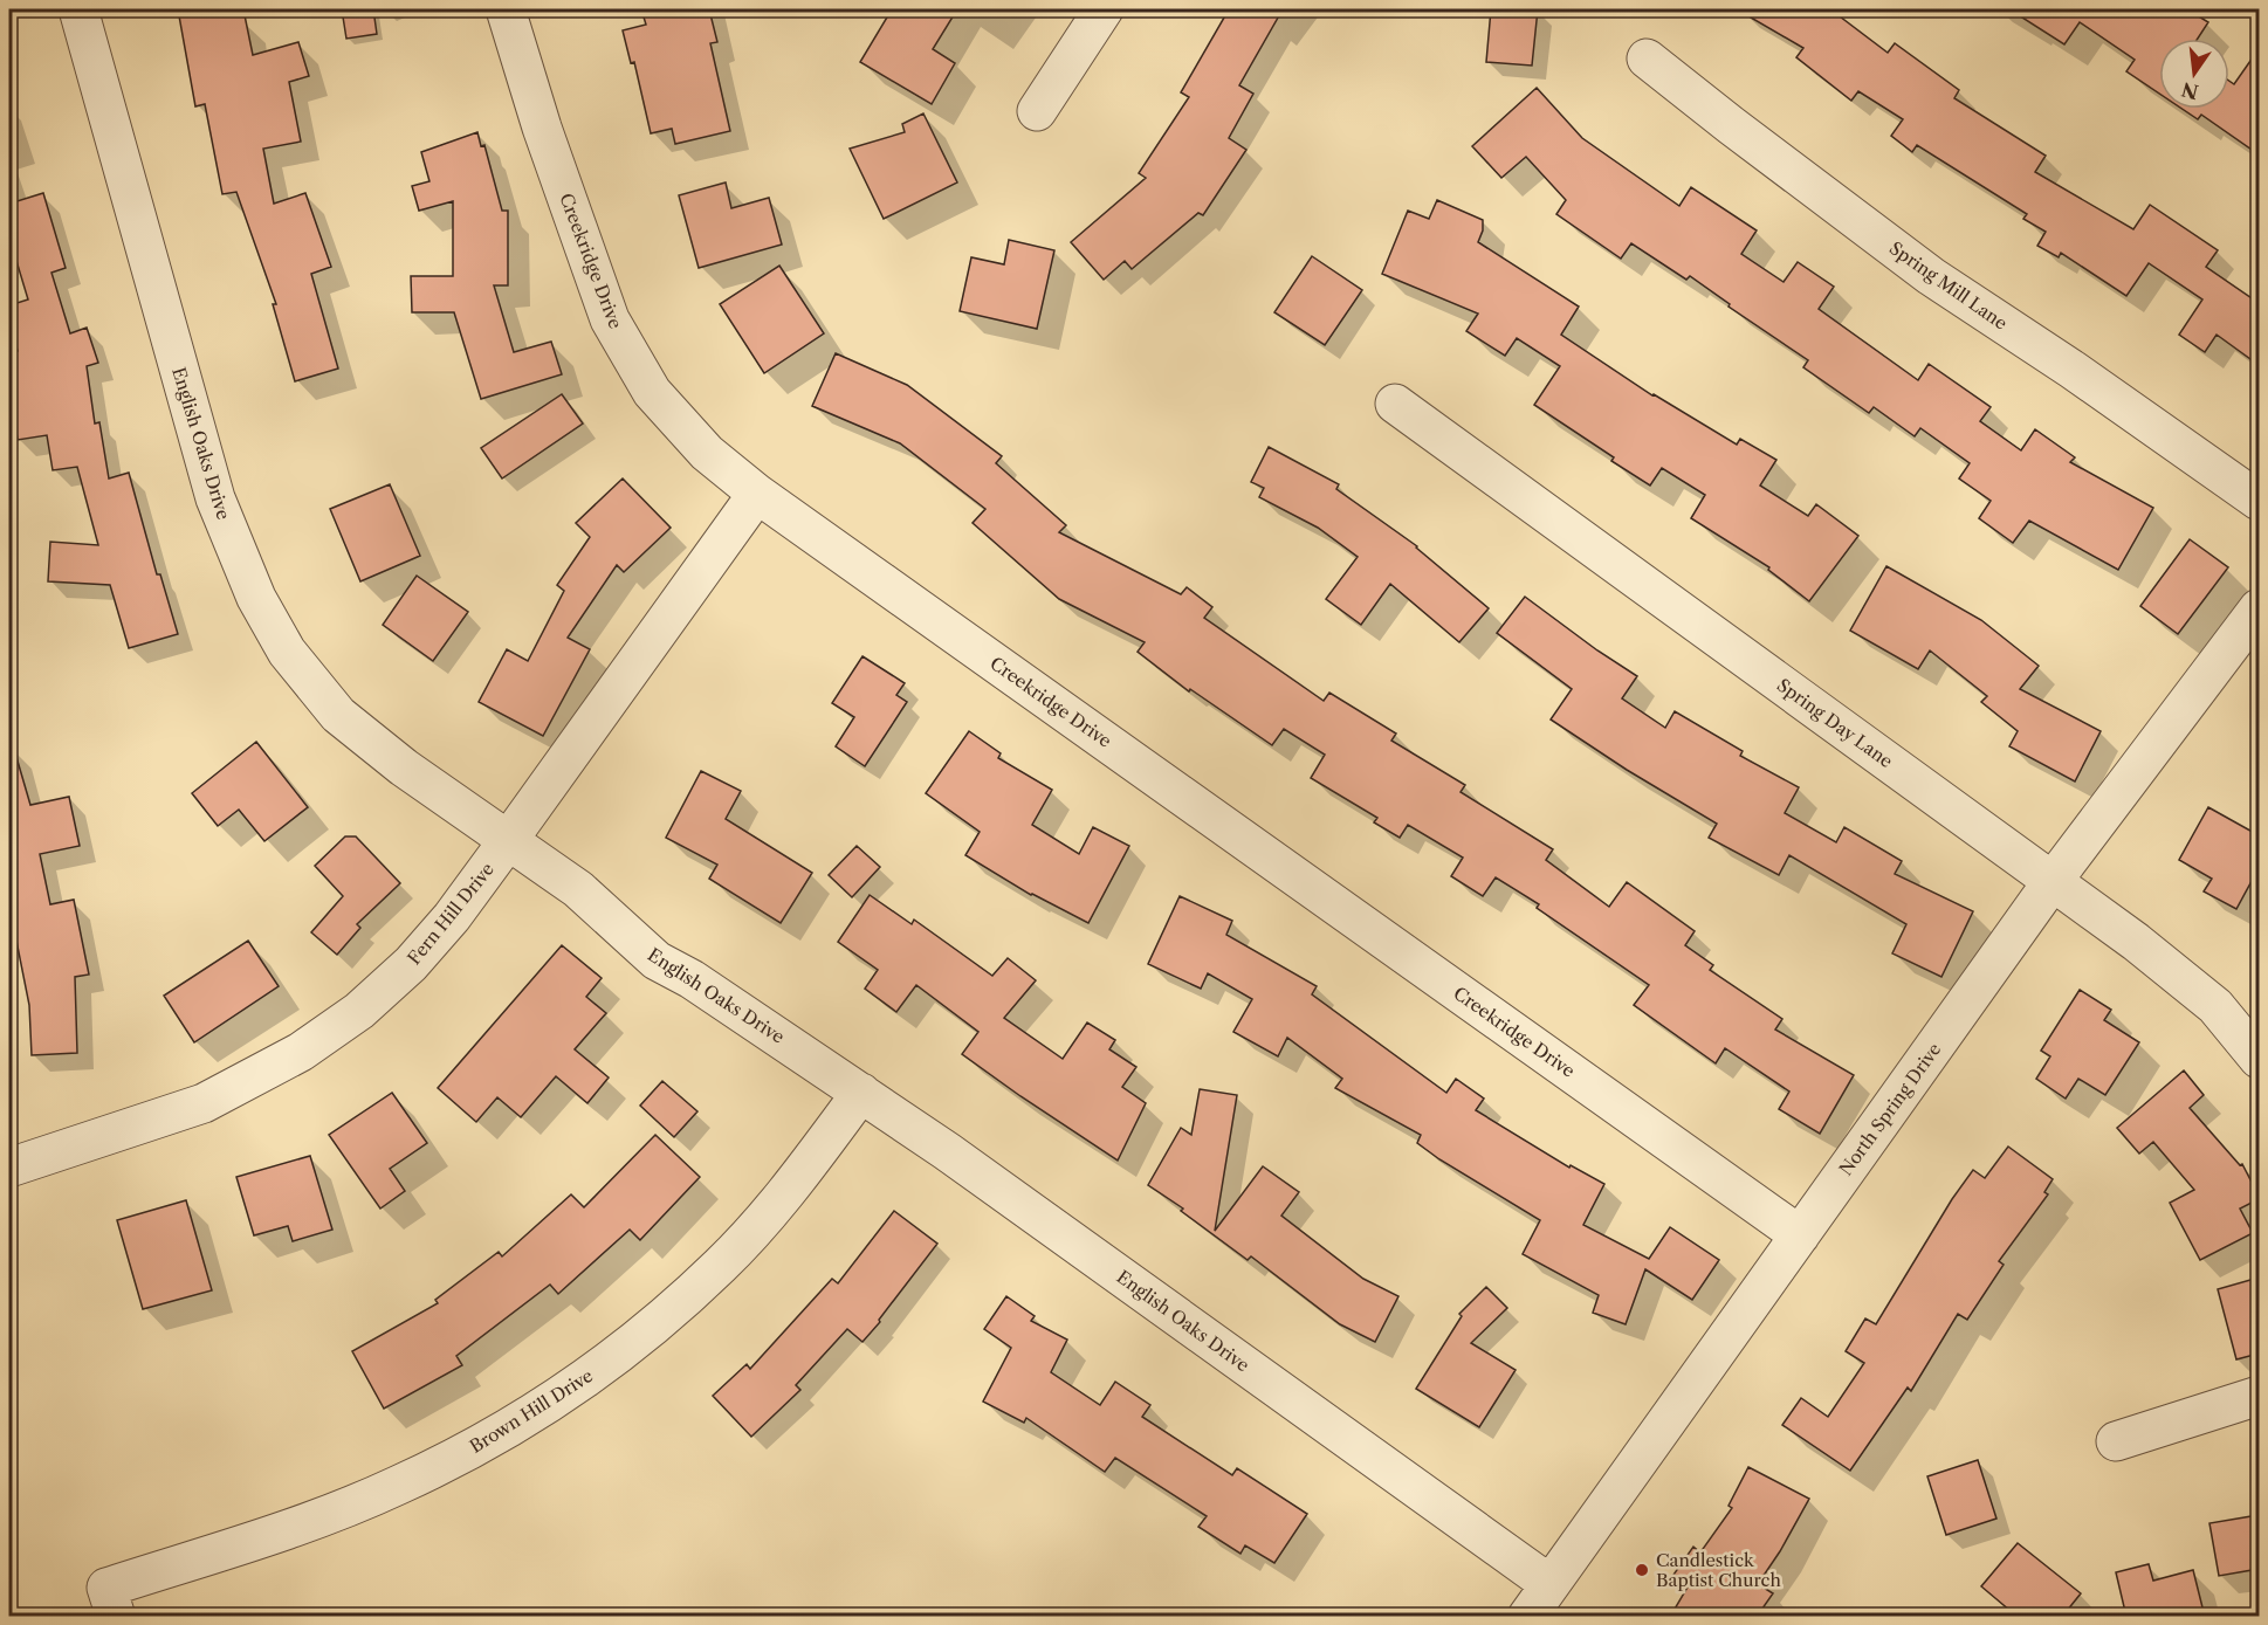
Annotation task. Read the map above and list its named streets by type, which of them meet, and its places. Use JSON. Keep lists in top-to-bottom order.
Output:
{
  "streets": {
    "street": [
      "Creekridge Drive",
      "Spring Mill Lane",
      "English Oaks Drive",
      "Spring Day Lane",
      "Fern Hill Drive",
      "North Spring Drive",
      "Brown Hill Drive"
    ]
  },
  "crossings": [
    ["Creekridge Drive", "Fern Hill Drive"],
    ["Creekridge Drive", "North Spring Drive"],
    ["English Oaks Drive", "Fern Hill Drive"],
    ["English Oaks Drive", "North Spring Drive"],
    ["English Oaks Drive", "Brown Hill Drive"],
    ["Spring Day Lane", "North Spring Drive"]
  ],
  "places": ["Candlestick Baptist Church"],
  "north": "bottom"
}
